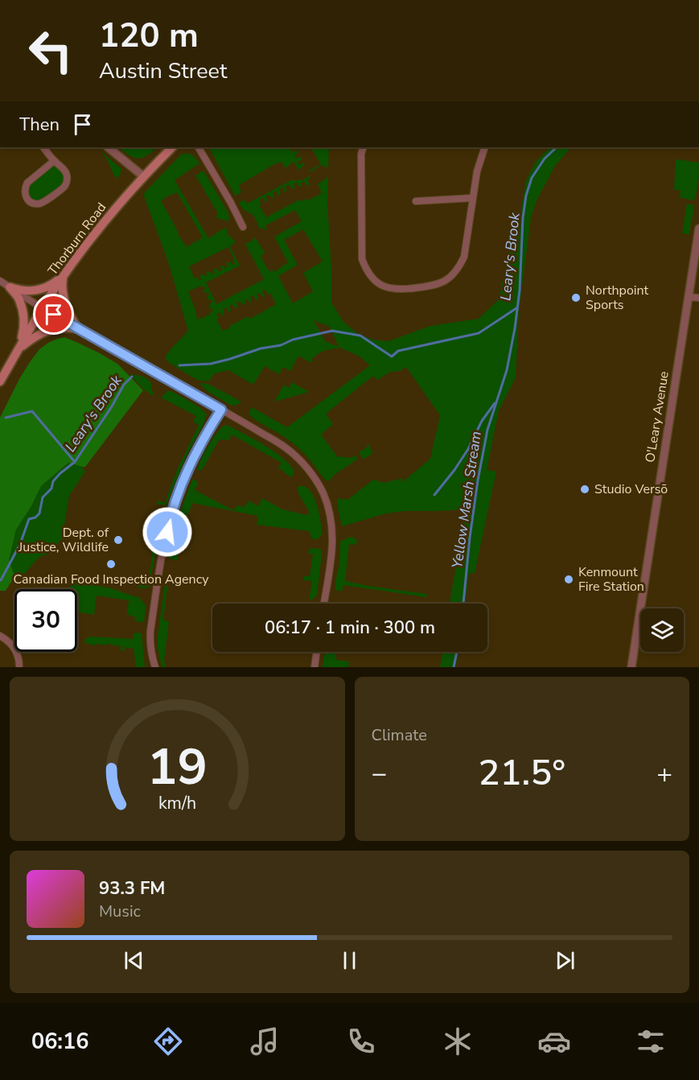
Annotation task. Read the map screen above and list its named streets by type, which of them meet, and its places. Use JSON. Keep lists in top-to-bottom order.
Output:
{
  "streets": {
    "main road": ["Thorburn Road"],
    "street": ["O'Leary Avenue"]
  },
  "water": ["Leary's Brook", "Yellow Marsh Stream"],
  "places": [
    "Northpoint Sports",
    "Studio Versō",
    "Dept. of Justice, Wildlife",
    "Canadian Food Inspection Agency",
    "Kenmount Fire Station"
  ],
  "page": {
    "turn": ["120 m", "Austin Street"],
    "then": "Then",
    "limit": "30",
    "trip": "06:17 · 1 min · 300 m",
    "tile": "Climate",
    "heat": ["−", "21.5°", "+"],
    "song": ["93.3 FM", "Music"],
    "tabs": "06:16",
    "gauge": ["19", "km/h"]
  }
}
